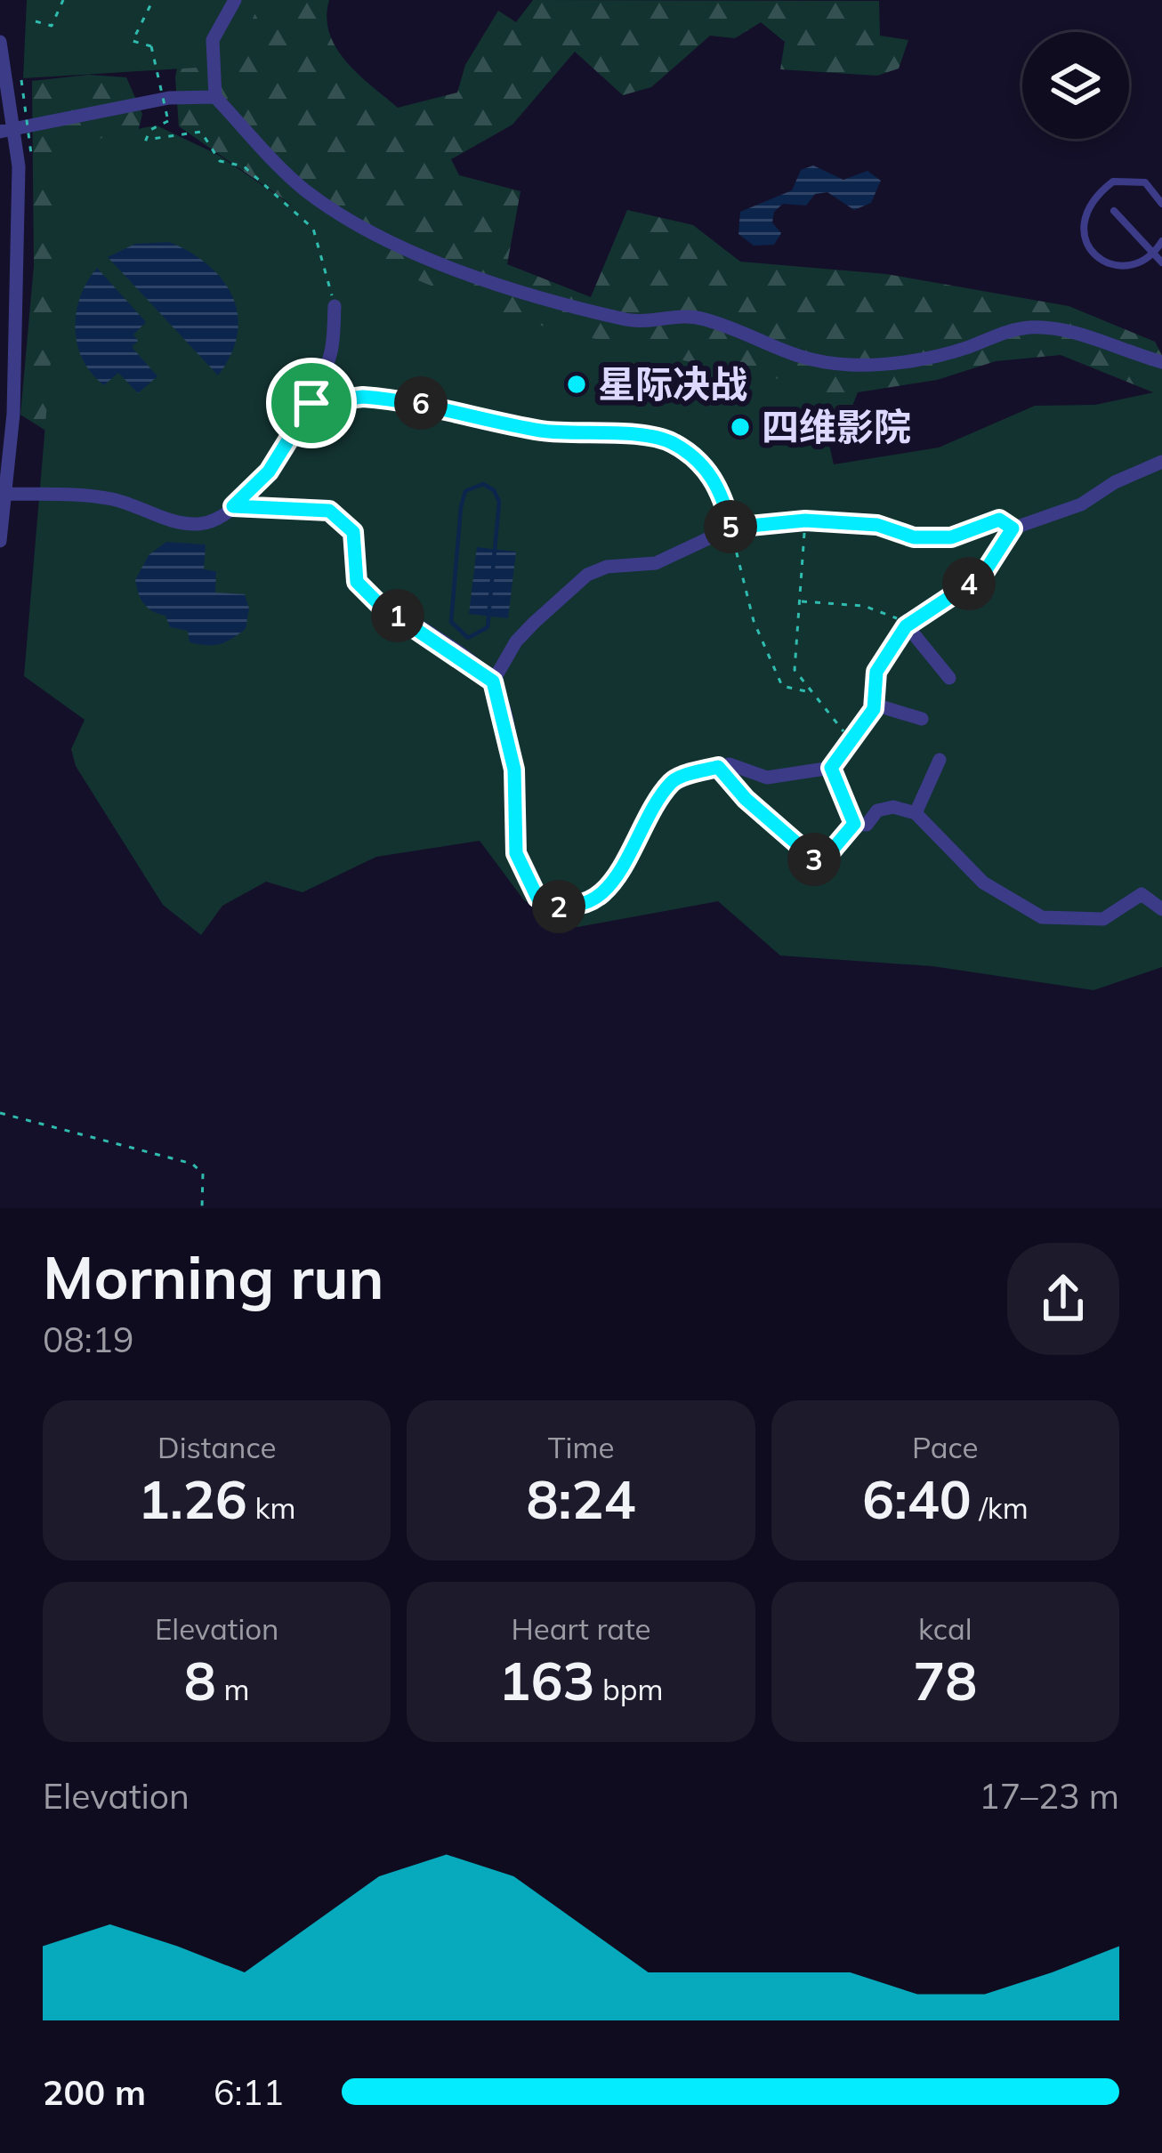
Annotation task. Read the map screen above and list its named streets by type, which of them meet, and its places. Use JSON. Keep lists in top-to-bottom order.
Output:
{
  "places": ["星际决战", "四维影院"],
  "page": {
    "pins": [
      "6",
      "5",
      "4",
      "1",
      "3",
      "2"
    ],
    "heading": ["Morning run", "08:19"],
    "stats": [
      ["Distance", "1.26 km"],
      ["Time", "8:24"],
      ["Pace", "6:40 /km"],
      ["Elevation", "8 m"],
      ["Heart rate", "163 bpm"],
      ["kcal", "78"]
    ],
    "chart": ["Elevation", "17–23 m"],
    "list": [
      {
        "name": "200 m",
        "note": "6:11"
      }
    ]
  }
}
